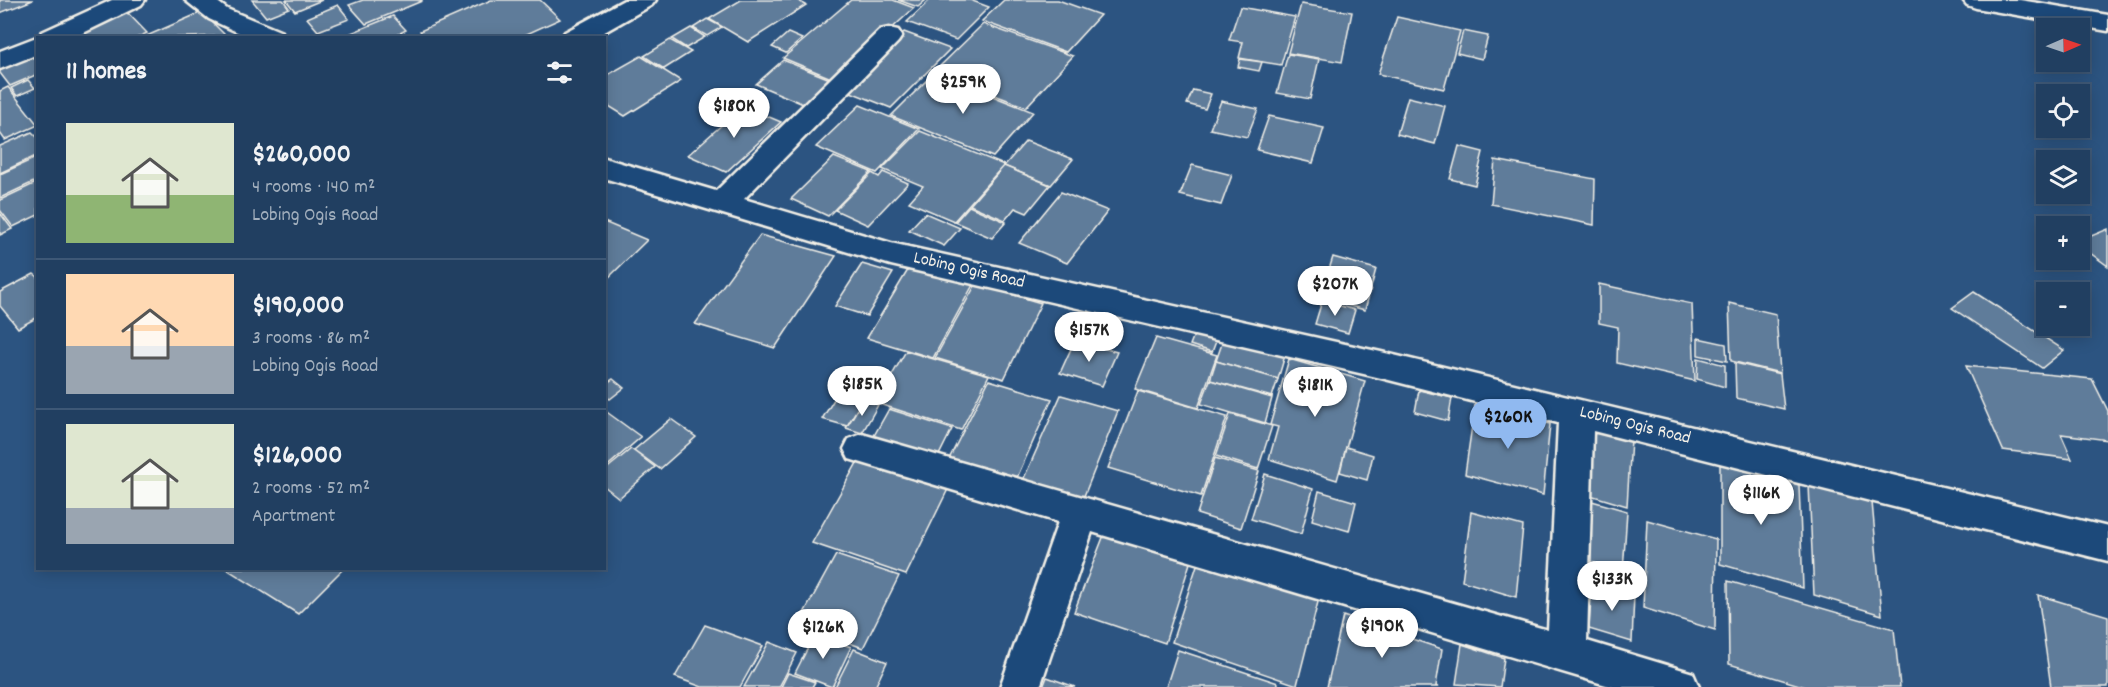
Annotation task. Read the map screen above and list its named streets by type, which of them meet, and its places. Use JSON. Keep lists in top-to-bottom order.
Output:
{
  "streets": {
    "street": ["Lobing Ogis Road"]
  },
  "north": "right",
  "page": {
    "map_buttons": ["+", "−"],
    "heading": "11 homes",
    "price": [
      "$259K",
      "$180K",
      "$207K",
      "$157K",
      "$185K",
      "$181K",
      "$260K",
      "$116K",
      "$133K",
      "$190K",
      "$126K"
    ],
    "list": [
      {
        "name": "$260,000",
        "note": "4 rooms · 140 m² · Lobing Ogis Road"
      },
      {
        "name": "$190,000",
        "note": "3 rooms · 86 m² · Lobing Ogis Road"
      },
      {
        "name": "$126,000",
        "note": "2 rooms · 52 m² · Apartment"
      }
    ]
  }
}
